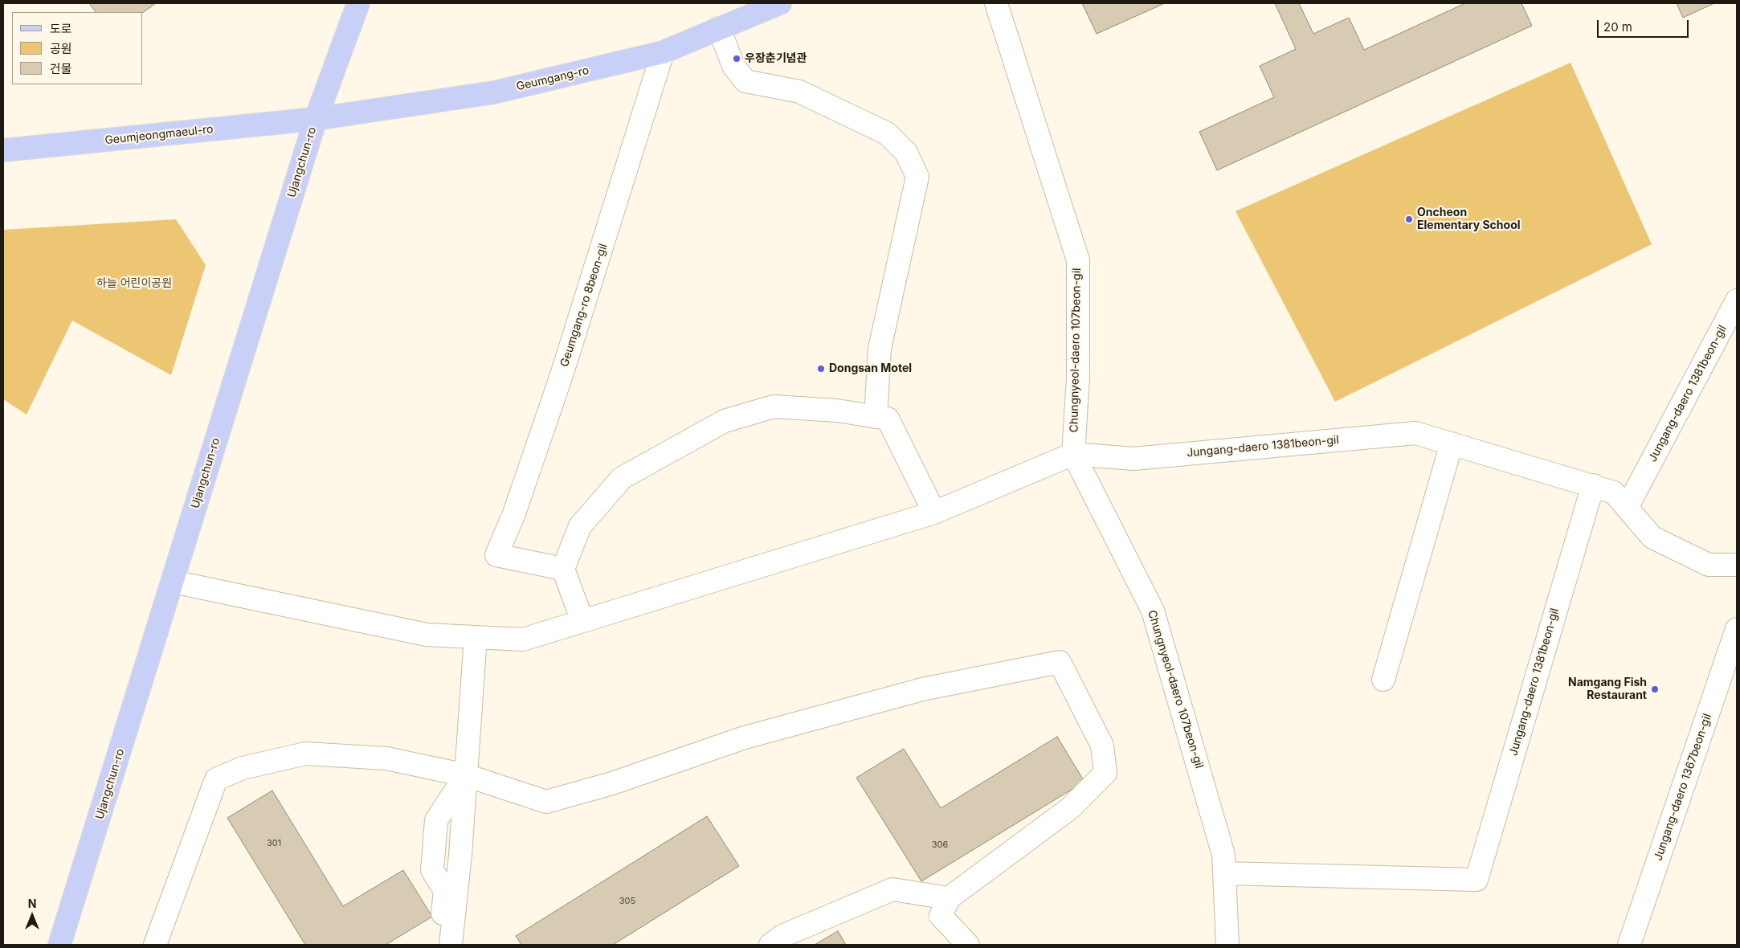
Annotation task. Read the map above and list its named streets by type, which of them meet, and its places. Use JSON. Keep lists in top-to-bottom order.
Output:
{
  "streets": {
    "main road": ["Geumgang-ro", "Geumjeongmaeul-ro", "Ujangchun-ro"],
    "street": [
      "Geumgang-ro 8beon-gil",
      "Chungnyeol-daero 107beon-gil",
      "Jungang-daero 1381beon-gil",
      "Jungang-daero 1367beon-gil"
    ]
  },
  "crossings": [
    ["Geumgang-ro", "Geumjeongmaeul-ro"],
    ["Geumgang-ro", "Ujangchun-ro"],
    ["Geumgang-ro", "Geumgang-ro 8beon-gil"],
    ["Geumjeongmaeul-ro", "Ujangchun-ro"],
    ["Chungnyeol-daero 107beon-gil", "Jungang-daero 1381beon-gil"]
  ],
  "parks": ["하늘 어린이공원"],
  "places": [
    "우장춘기념관",
    "Oncheon Elementary School",
    "Dongsan Motel",
    "Namgang Fish Restaurant"
  ],
  "house_numbers": ["301", "306", "305"],
  "legend": ["도로", "공원", "건물"],
  "scale_bar": "20 m",
  "north": "top"
}
